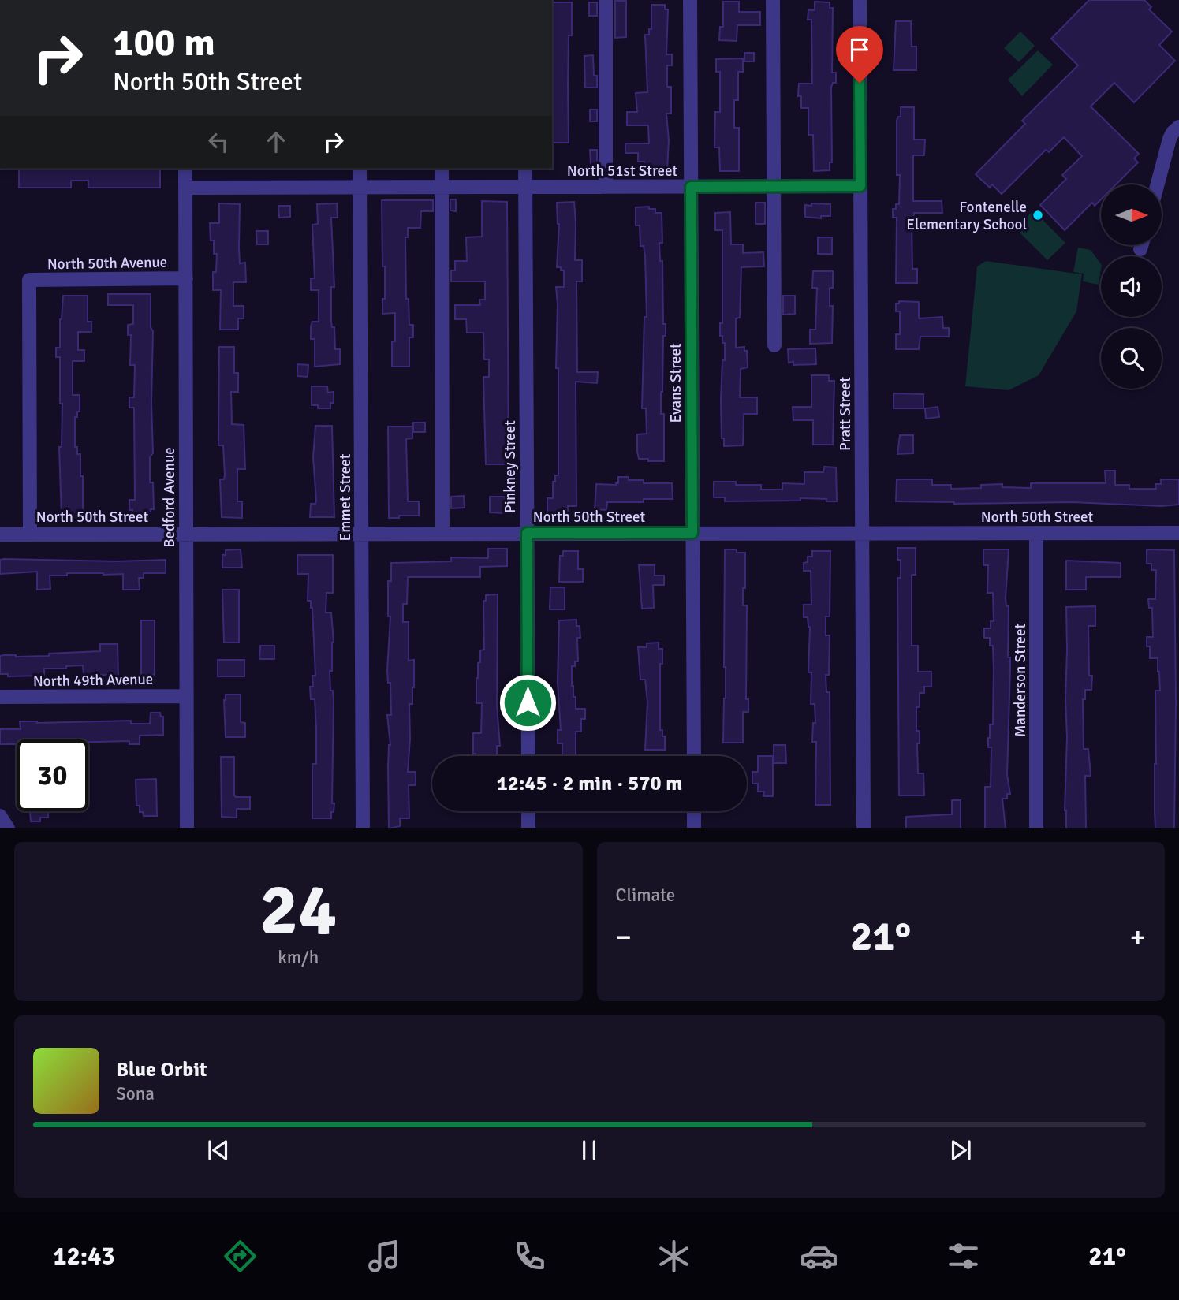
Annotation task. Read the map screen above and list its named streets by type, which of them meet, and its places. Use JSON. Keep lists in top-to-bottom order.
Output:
{
  "streets": {
    "street": [
      "North 51st Street",
      "North 50th Avenue",
      "Evans Street",
      "Pratt Street",
      "Pinkney Street",
      "Bedford Avenue",
      "Emmet Street",
      "North 50th Street",
      "North 49th Avenue",
      "Manderson Street"
    ]
  },
  "crossings": [
    ["North 51st Street", "Evans Street"],
    ["North 51st Street", "Pratt Street"],
    ["North 51st Street", "Pinkney Street"],
    ["North 51st Street", "Bedford Avenue"],
    ["North 51st Street", "Emmet Street"],
    ["North 50th Avenue", "Bedford Avenue"],
    ["North 50th Avenue", "North 50th Street"],
    ["Evans Street", "North 50th Street"],
    ["Pratt Street", "North 50th Street"],
    ["Pinkney Street", "North 50th Street"],
    ["Bedford Avenue", "North 50th Street"],
    ["Bedford Avenue", "North 49th Avenue"],
    ["Emmet Street", "North 50th Street"],
    ["North 50th Street", "Manderson Street"]
  ],
  "places": ["Fontenelle Elementary School"],
  "north": "right",
  "page": {
    "turn": ["100 m", "North 50th Street"],
    "limit": "30",
    "trip": "12:45 · 2 min · 570 m",
    "tile": [
      ["24", "km/h"],
      "Climate"
    ],
    "heat": ["−", "21°", "+"],
    "song": ["Blue Orbit", "Sona"],
    "tabs": ["12:43", "21°"]
  }
}
